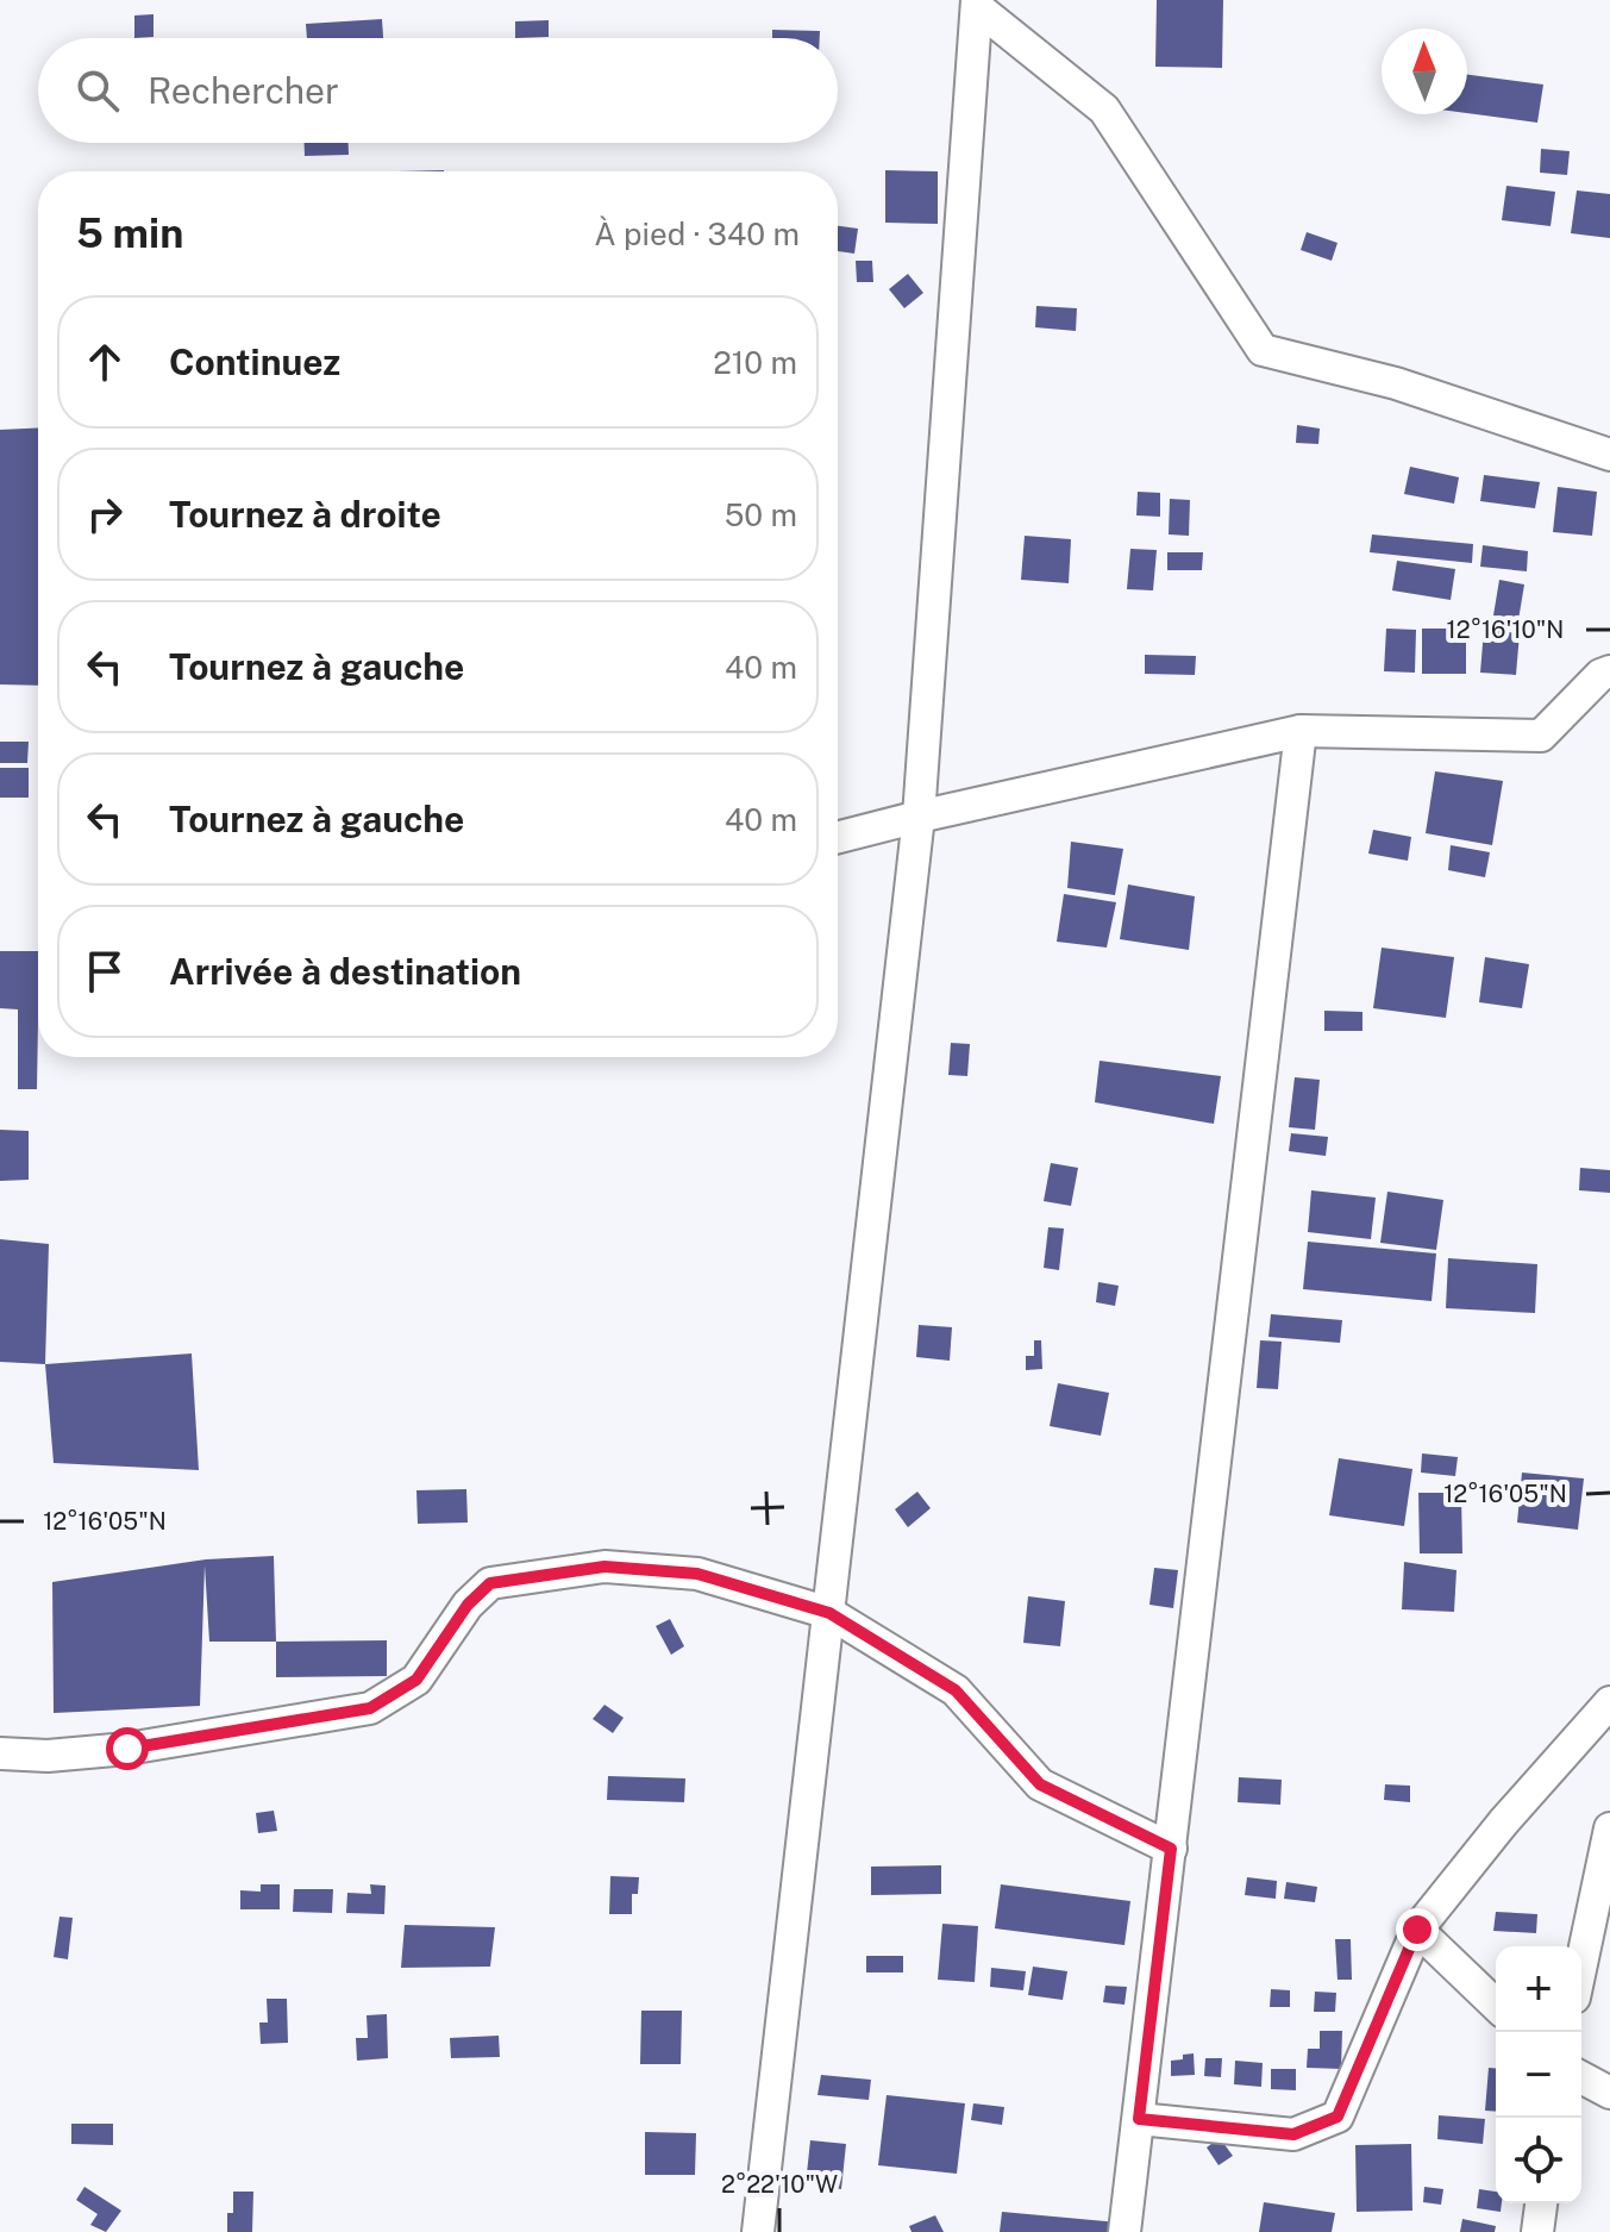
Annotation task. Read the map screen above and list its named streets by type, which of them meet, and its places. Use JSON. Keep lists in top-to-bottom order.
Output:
{
  "north": "top",
  "page": {
    "search": "Rechercher",
    "heading": ["5 min", "À pied · 340 m"],
    "list": [
      ["Continuez", "210 m"],
      ["Tournez à droite", "50 m"],
      ["Tournez à gauche", "40 m"],
      ["Tournez à gauche", "40 m"],
      "Arrivée à destination"
    ],
    "map_buttons": ["+", "−"]
  },
  "coordinates": ["12°16'10\"N", "12°16'05\"N", "2°22'10\"W"]
}
